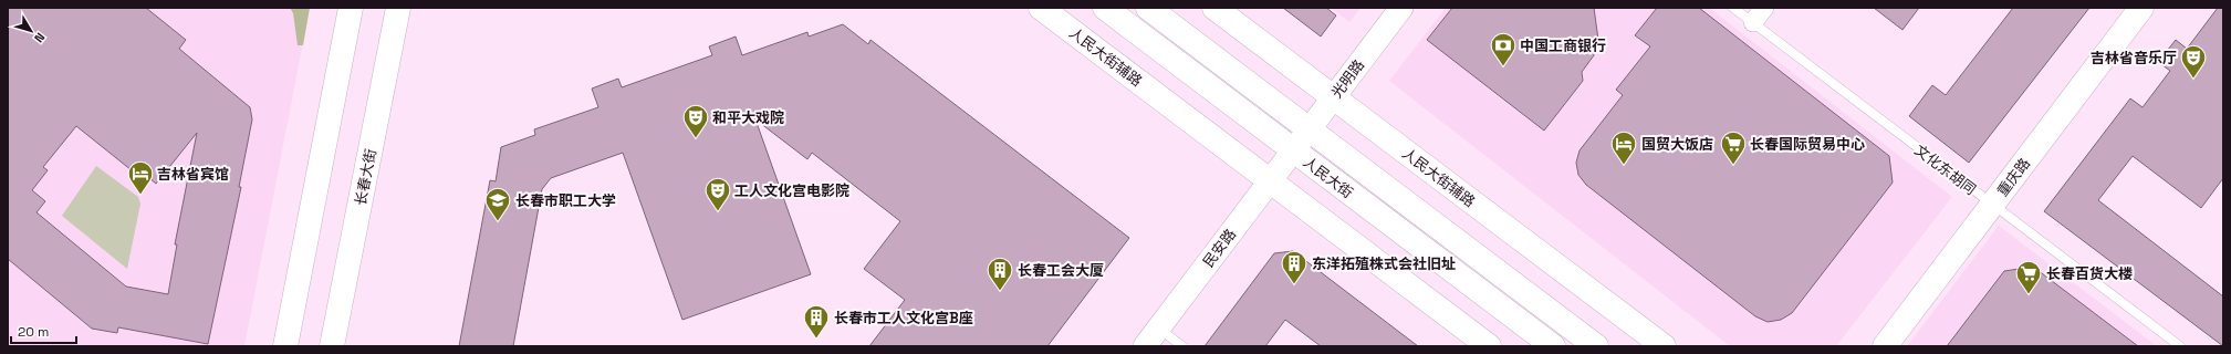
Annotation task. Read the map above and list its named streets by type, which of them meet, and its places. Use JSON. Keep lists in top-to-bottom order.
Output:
{
  "streets": {
    "main road": [
      "人民大街辅路",
      "长春大街",
      "人民大街",
      "重庆路"
    ],
    "street": ["光明路", "民安路"],
    "lane": ["文化东胡同"]
  },
  "crossings": [
    ["人民大街辅路", "光明路"],
    ["人民大街辅路", "民安路"],
    ["光明路", "人民大街"],
    ["光明路", "民安路"],
    ["文化东胡同", "重庆路"],
    ["人民大街", "民安路"]
  ],
  "places": {
    "bank": ["中国工商银行"],
    "theatre": ["吉林省音乐厅", "和平大戏院", "工人文化宫电影院"],
    "hotel": ["国贸大饭店", "吉林省宾馆"],
    "supermarket": ["长春国际贸易中心", "长春百货大楼"],
    "school or university": ["长春市职工大学"],
    "building": ["东洋拓殖株式会社旧址", "长春工会大厦", "长春市工人文化宫B座"]
  },
  "scale_bar": "20 m",
  "north": "bottom right"
}
